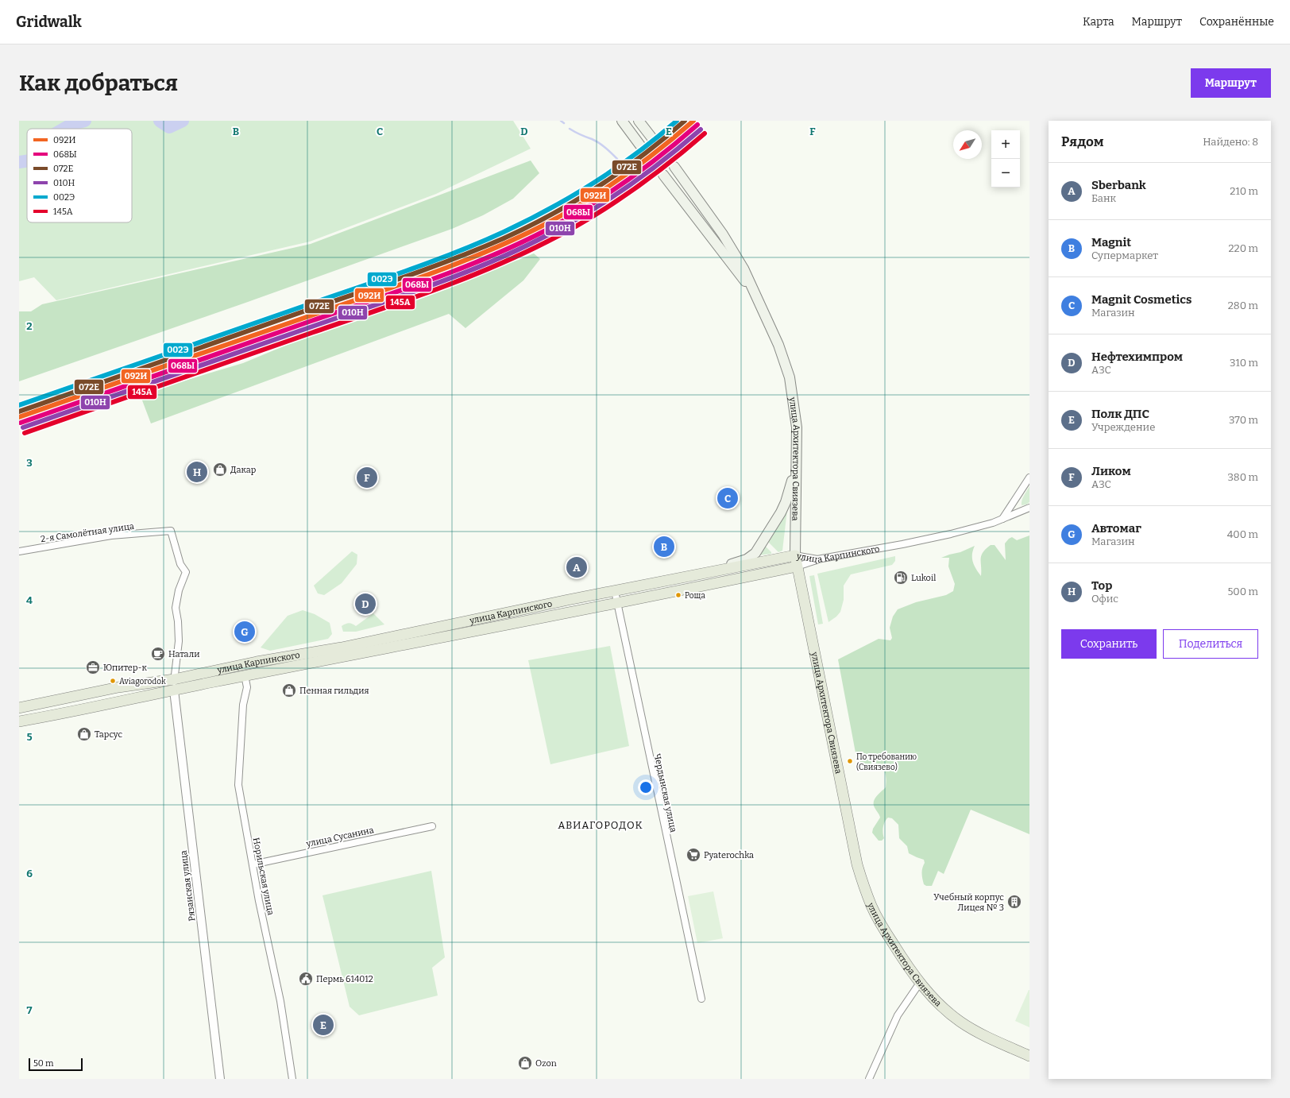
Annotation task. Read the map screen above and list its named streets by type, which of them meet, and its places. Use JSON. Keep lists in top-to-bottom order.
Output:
{
  "streets": {
    "main road": ["улица Архитектора Свиязева", "улица Карпинского"],
    "street": [
      "2-я Самолётная улица",
      "Чердынская улица",
      "улица Сусанина",
      "Норильская улица",
      "Рязанская улица"
    ]
  },
  "crossings": [
    ["улица Архитектора Свиязева", "улица Карпинского"],
    ["2-я Самолётная улица", "улица Карпинского"],
    ["улица Карпинского", "Чердынская улица"],
    ["улица Карпинского", "Норильская улица"],
    ["улица Карпинского", "Рязанская улица"],
    ["улица Сусанина", "Норильская улица"]
  ],
  "districts": ["АВИАГОРОДОК"],
  "places": {
    "shop": [
      "Дакар",
      "Пенная гильдия",
      "Тарсус",
      "Ozon"
    ],
    "fuel station": ["Lukoil"],
    "other": ["Роща", "Aviagorodok", "По требованию (Свиязево)"],
    "cafe": ["Натали"],
    "office": ["Юпитер-к"],
    "supermarket": ["Pyaterochka"],
    "building": ["Учебный корпус Лицея № 3"],
    "public building": ["Пермь 614012"]
  },
  "lines": [
    "transit line 092И",
    "transit line 072Е",
    "transit line 002Э",
    "transit line 068Ы",
    "transit line 010Н",
    "transit line 145А"
  ],
  "legend": [
    "092И",
    "068Ы",
    "072Е",
    "010Н",
    "002Э",
    "145А"
  ],
  "scale_bar": "50 m",
  "north": "bottom left",
  "page": {
    "header": "Gridwalk",
    "nav": ["Карта", "Маршрут", "Сохранённые"],
    "buttons": [
      "Маршрут",
      ["Сохранить", "Поделиться"]
    ],
    "title": "Как добраться",
    "heading": ["Рядом", "Найдено: 8"],
    "map_buttons": ["+", "−"],
    "list": [
      {
        "mark": "A",
        "name": "Sberbank",
        "note": "Банк",
        "value": "210 m"
      },
      {
        "mark": "B",
        "name": "Magnit",
        "note": "Супермаркет",
        "value": "220 m"
      },
      {
        "mark": "C",
        "name": "Magnit Cosmetics",
        "note": "Магазин",
        "value": "280 m"
      },
      {
        "mark": "D",
        "name": "Нефтехимпром",
        "note": "АЗС",
        "value": "310 m"
      },
      {
        "mark": "E",
        "name": "Полк ДПС",
        "note": "Учреждение",
        "value": "370 m"
      },
      {
        "mark": "F",
        "name": "Ликом",
        "note": "АЗС",
        "value": "380 m"
      },
      {
        "mark": "G",
        "name": "Автомаг",
        "note": "Магазин",
        "value": "400 m"
      },
      {
        "mark": "H",
        "name": "Тор",
        "note": "Офис",
        "value": "500 m"
      }
    ],
    "pins": [
      "H",
      "F",
      "C",
      "B",
      "A",
      "D",
      "G",
      "E"
    ],
    "scale": "50 m"
  },
  "grid": {
    "columns": [
      "B",
      "C",
      "D",
      "E",
      "F"
    ],
    "rows": [
      "2",
      "3",
      "4",
      "5",
      "6",
      "7"
    ]
  }
}
